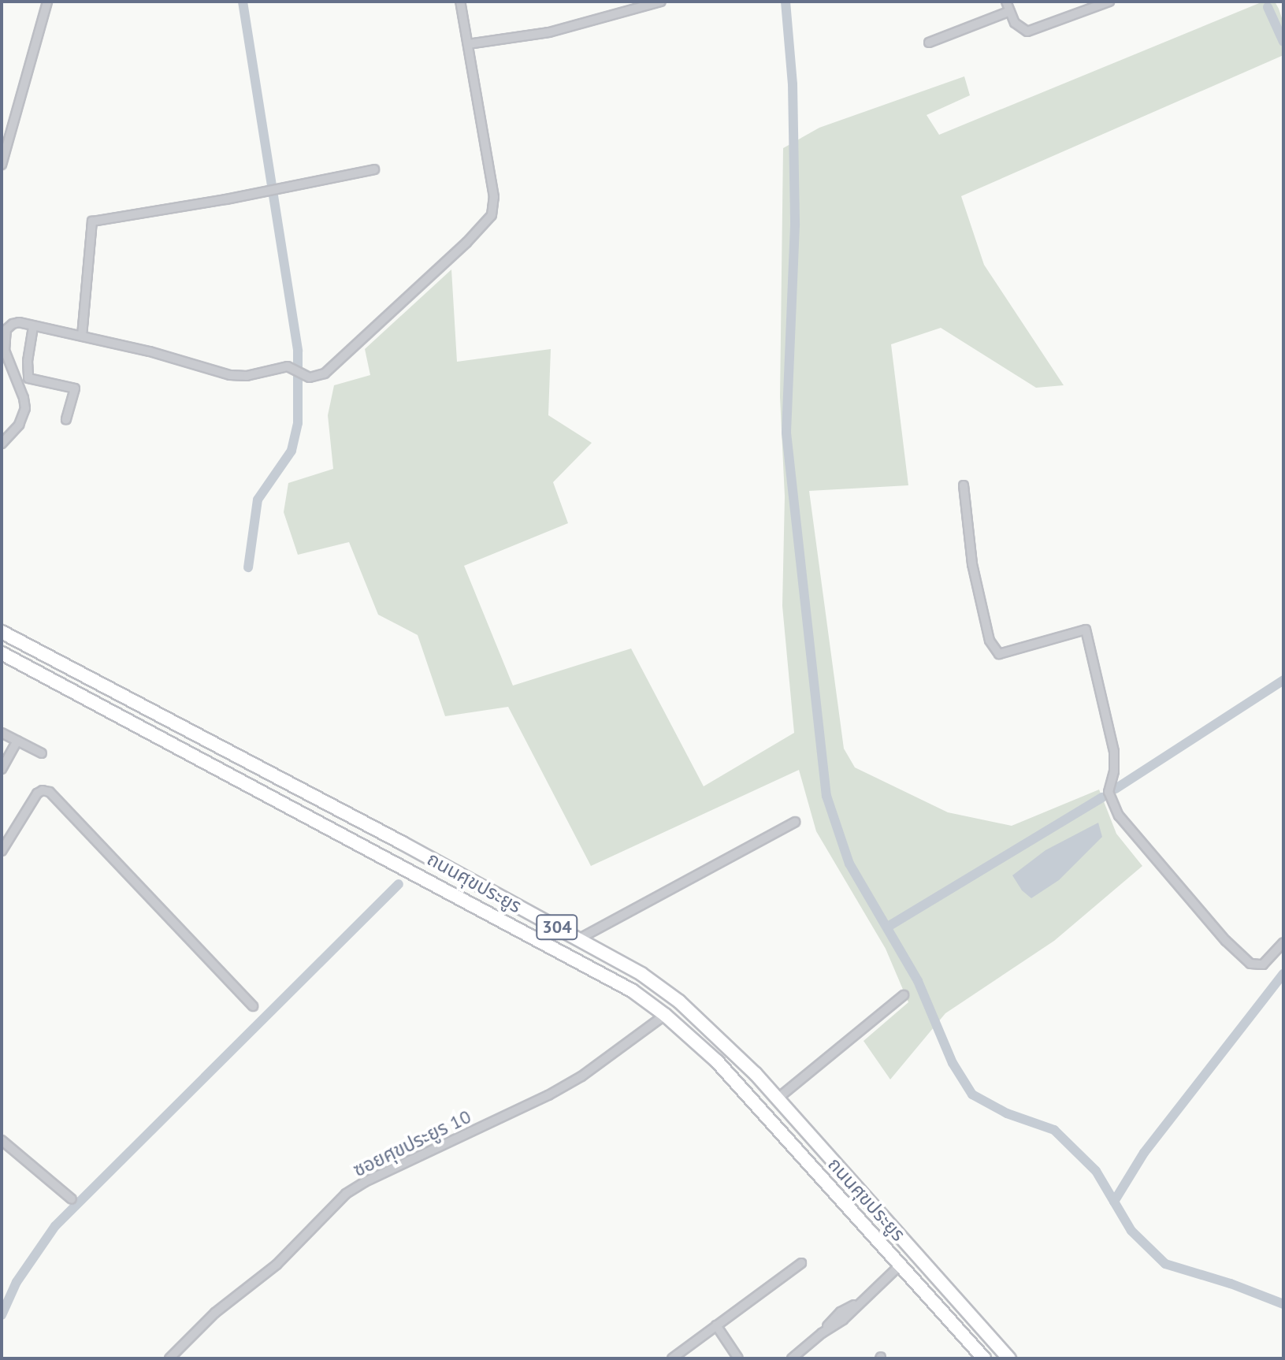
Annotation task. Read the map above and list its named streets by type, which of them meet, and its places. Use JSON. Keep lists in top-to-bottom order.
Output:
{
  "streets": {
    "main road": ["ถนนศุขประยูร", "304"],
    "street": ["ซอยศุขประยูร 10"]
  },
  "crossings": [
    ["ถนนศุขประยูร", "ซอยศุขประยูร 10"]
  ]
}
